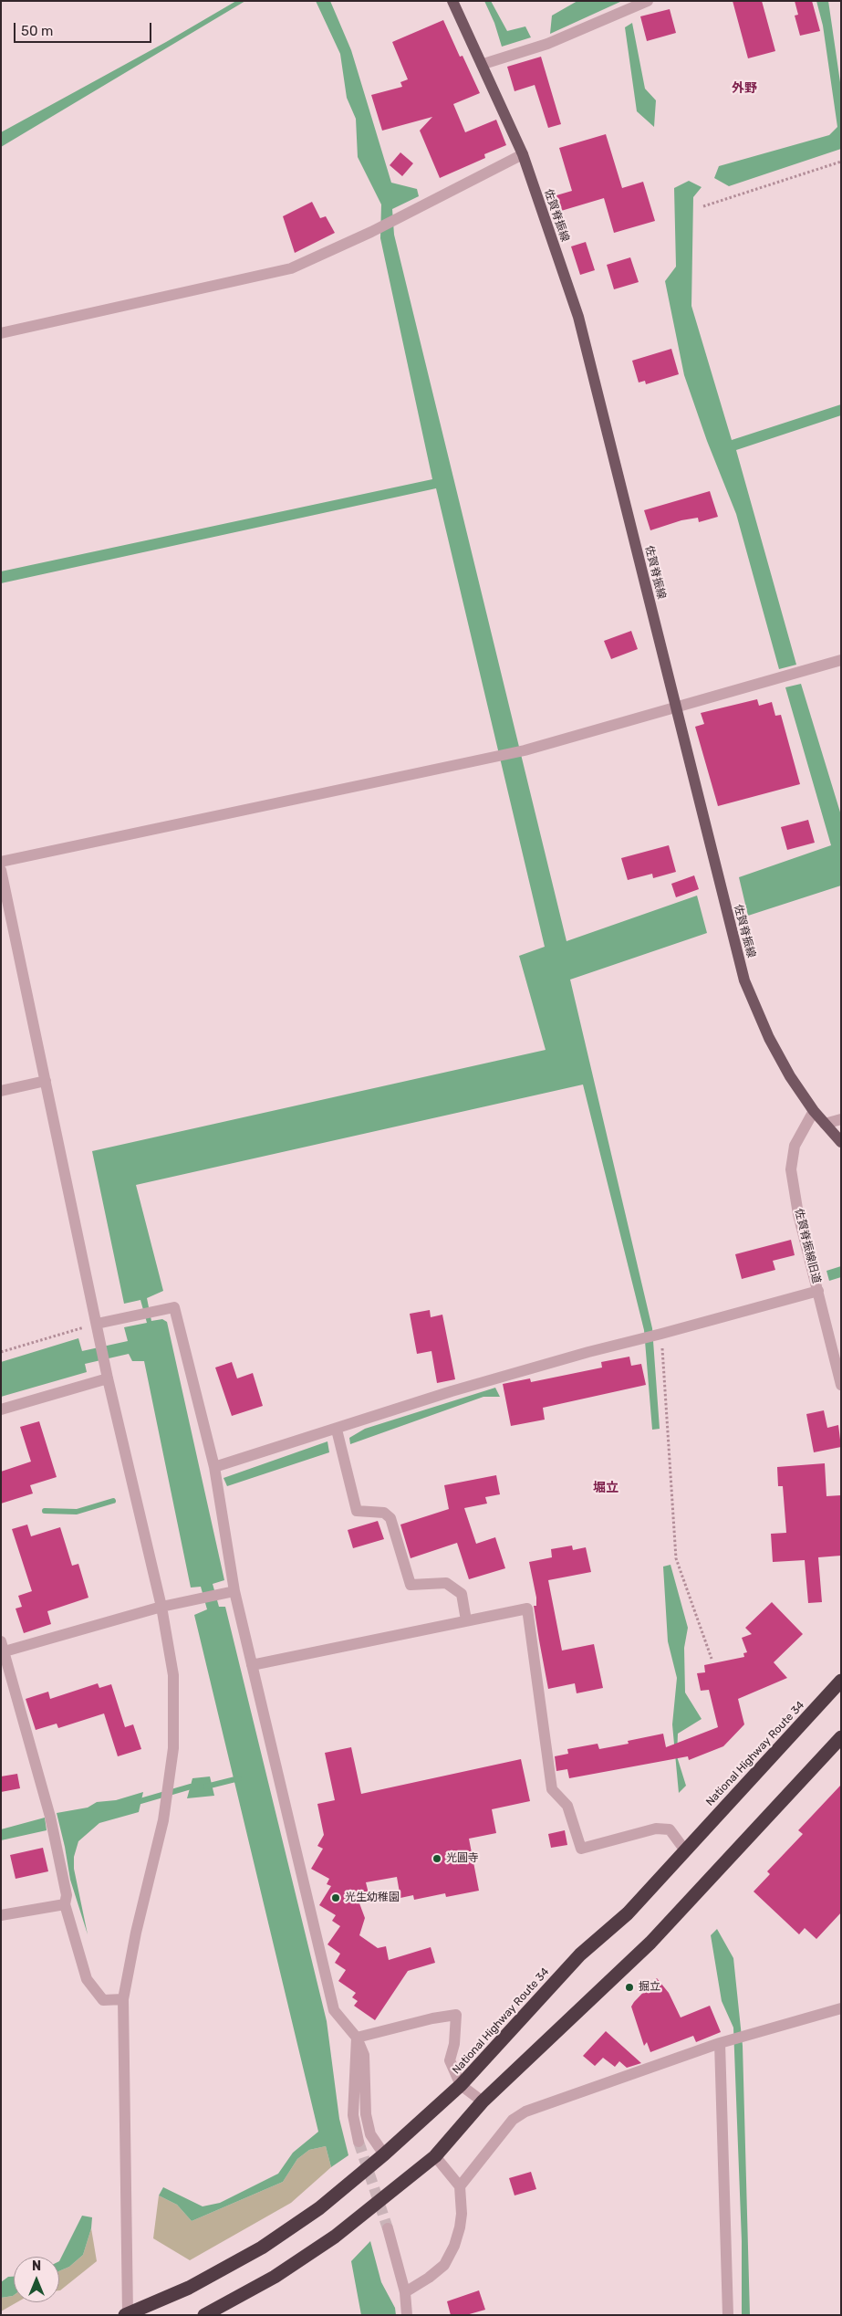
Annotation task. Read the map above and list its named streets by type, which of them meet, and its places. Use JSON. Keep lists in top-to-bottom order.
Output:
{
  "streets": {
    "highway": ["National Highway Route 34"],
    "main road": ["佐賀脊振線"],
    "street": ["佐賀脊振線旧道"]
  },
  "crossings": [
    ["佐賀脊振線", "佐賀脊振線旧道"]
  ],
  "districts": ["外野", "堀立"],
  "places": ["光圓寺", "光生幼稚園", "掘立"],
  "scale_bar": "50 m",
  "north": "top"
}
